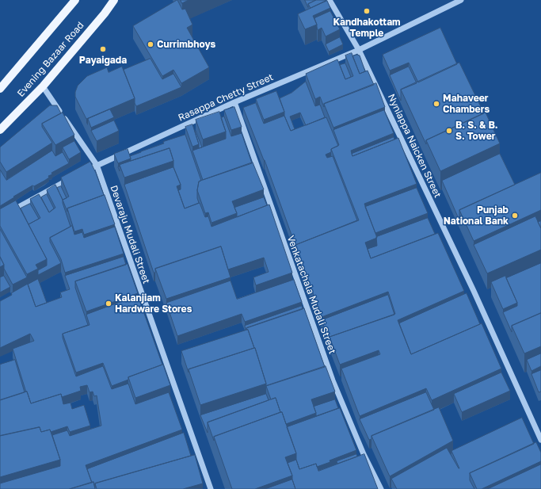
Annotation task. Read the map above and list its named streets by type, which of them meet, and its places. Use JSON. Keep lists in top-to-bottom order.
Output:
{
  "streets": {
    "main road": ["Evening Bazaar Road"],
    "street": [
      "Rasappa Chetty Street",
      "Nyniappa Naicken Street",
      "Devaraju Mudali Street",
      "Venkatachala Mudali Street"
    ]
  },
  "crossings": [
    ["Evening Bazaar Road", "Devaraju Mudali Street"],
    ["Rasappa Chetty Street", "Nyniappa Naicken Street"],
    ["Rasappa Chetty Street", "Devaraju Mudali Street"],
    ["Rasappa Chetty Street", "Venkatachala Mudali Street"]
  ],
  "places": [
    "Kandhakottam Temple",
    "Currimbhoys",
    "Payaigada",
    "Mahaveer Chambers",
    "B. S. & B. S. Tower",
    "Punjab National Bank",
    "Kalanjiam Hardware Stores"
  ]
}
